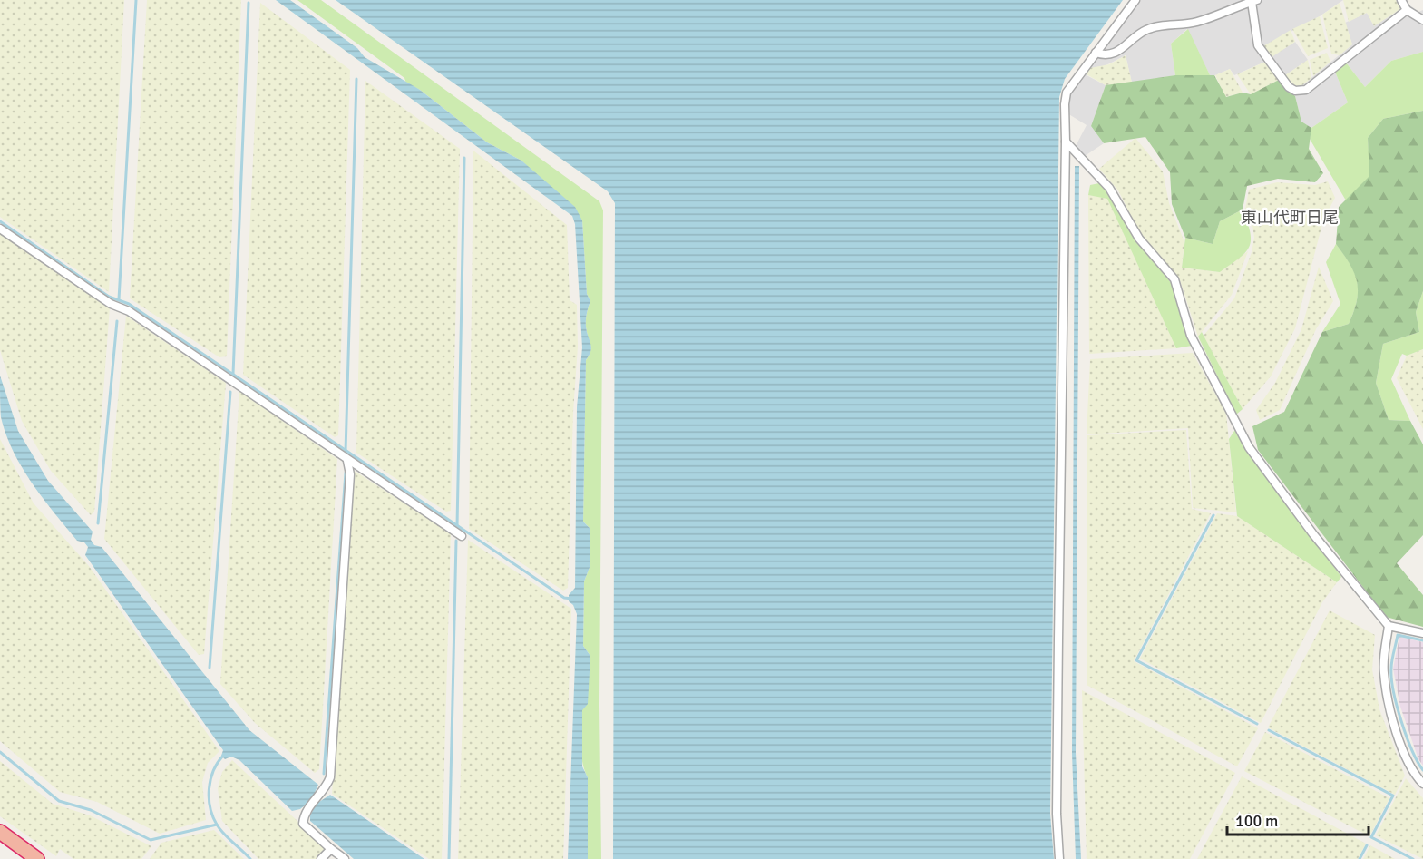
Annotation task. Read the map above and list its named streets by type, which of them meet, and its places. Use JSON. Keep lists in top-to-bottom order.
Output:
{
  "districts": ["東山代町日尾"],
  "scale_bar": "100 m"
}
